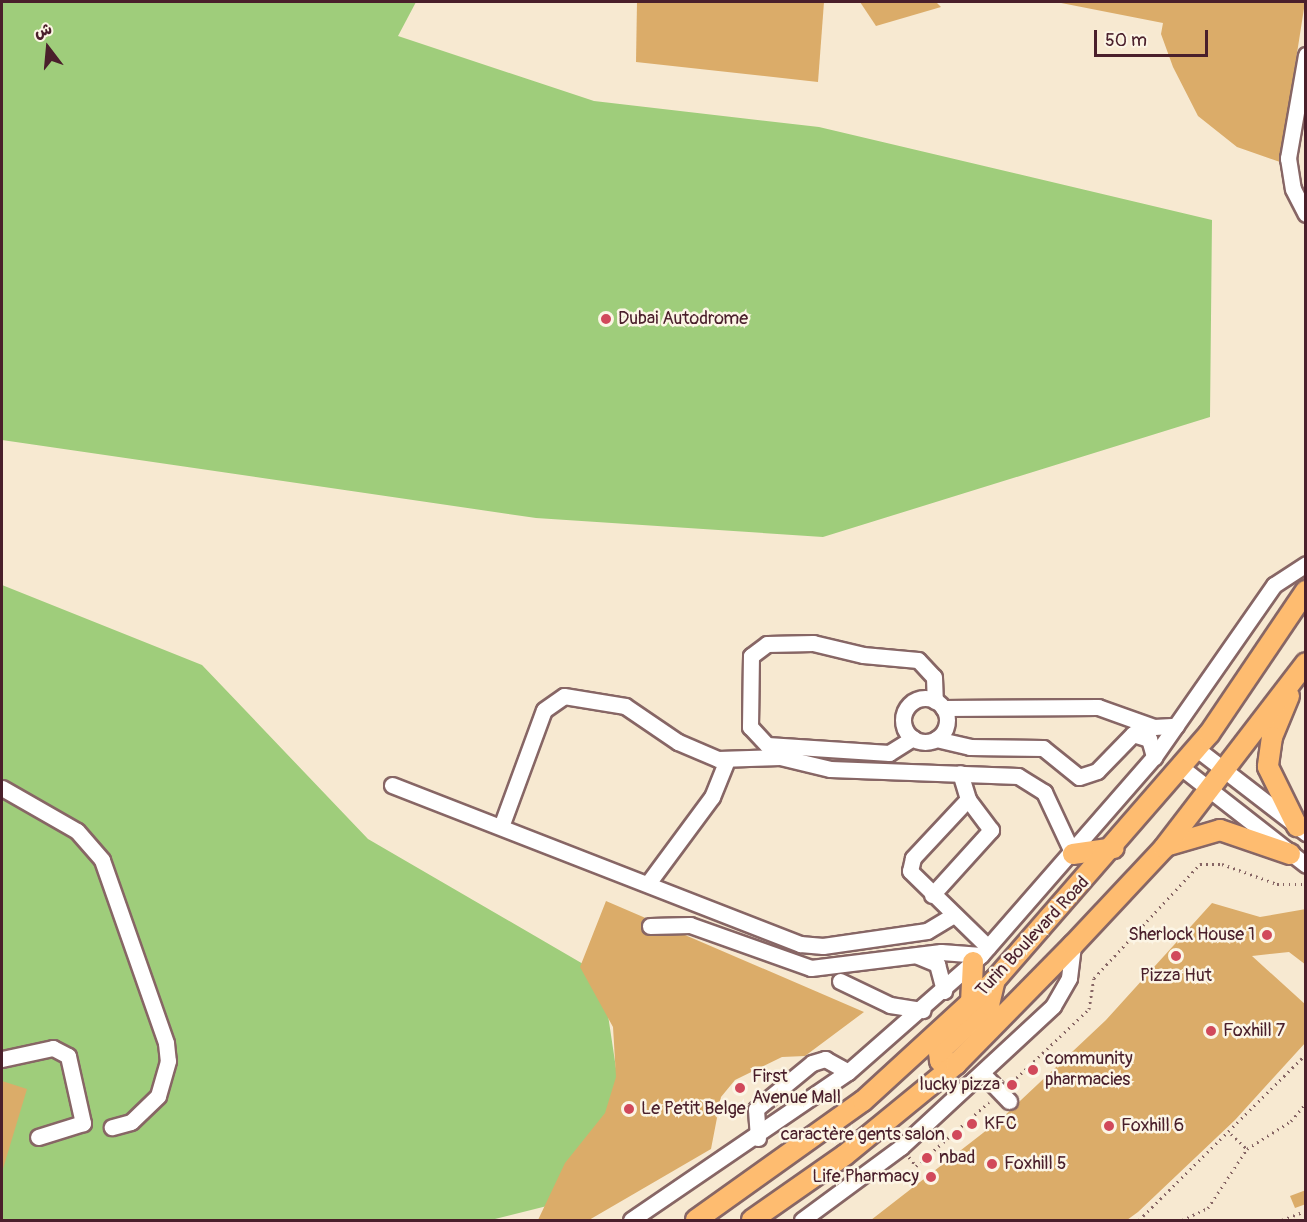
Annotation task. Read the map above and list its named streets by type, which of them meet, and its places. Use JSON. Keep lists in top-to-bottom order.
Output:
{
  "streets": {
    "main road": ["Turin Boulevard Road"]
  },
  "places": [
    "Dubai Autodrome",
    "Sherlock House 1",
    "Pizza Hut",
    "Foxhill 7",
    "community pharmacies",
    "lucky pizza",
    "First Avenue Mall",
    "Le Petit Belge",
    "KFC",
    "Foxhill 6",
    "caractère gents salon",
    "nbad",
    "Foxhill 5",
    "Life Pharmacy"
  ],
  "scale_bar": "50 m",
  "north": "top"
}
